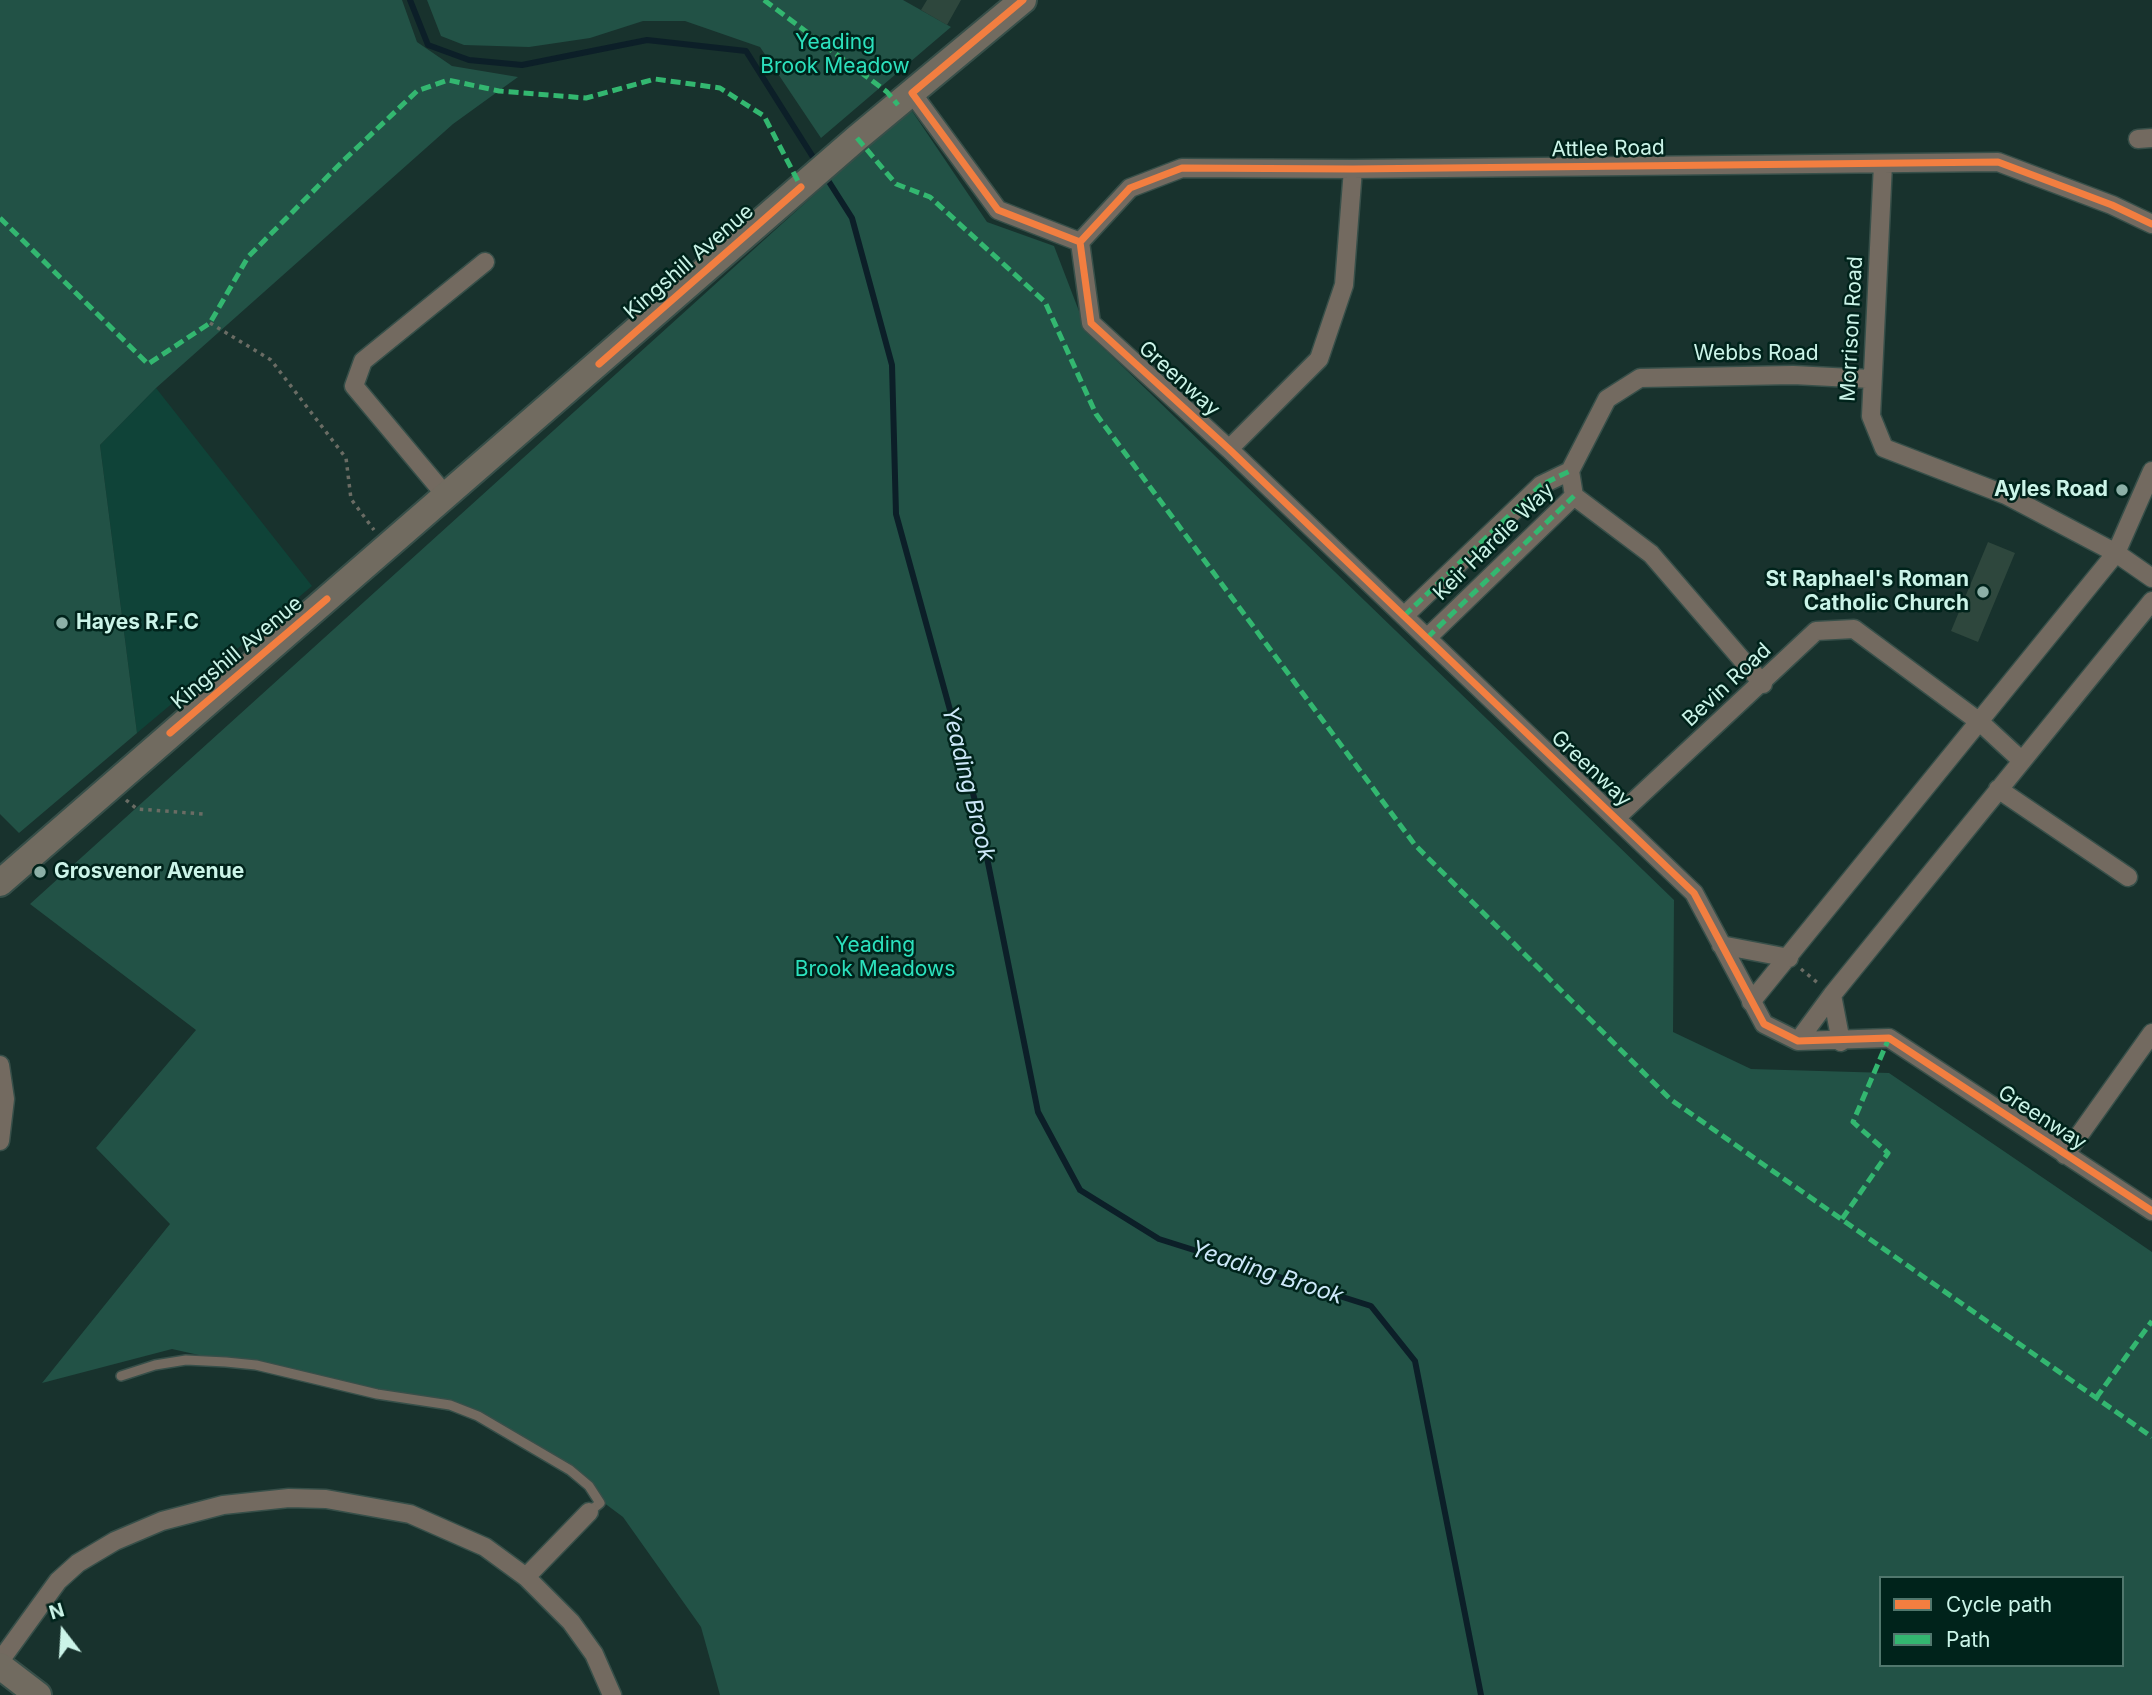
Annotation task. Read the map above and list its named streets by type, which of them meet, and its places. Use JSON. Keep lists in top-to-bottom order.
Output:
{
  "streets": {
    "street": [
      "Attlee Road",
      "Kingshill Avenue",
      "Morrison Road",
      "Webbs Road",
      "Greenway",
      "Keir Hardie Way",
      "Bevin Road"
    ]
  },
  "crossings": [
    ["Attlee Road", "Morrison Road"],
    ["Attlee Road", "Greenway"],
    ["Morrison Road", "Webbs Road"],
    ["Webbs Road", "Keir Hardie Way"],
    ["Greenway", "Keir Hardie Way"],
    ["Greenway", "Bevin Road"]
  ],
  "water": ["Yeading Brook"],
  "parks": ["Yeading Brook Meadow", "Yeading Brook Meadows"],
  "places": [
    "Ayles Road",
    "St Raphael's Roman Catholic Church",
    "Hayes R.F.C",
    "Grosvenor Avenue"
  ],
  "legend": ["Cycle path", "Path"],
  "north": "top"
}
